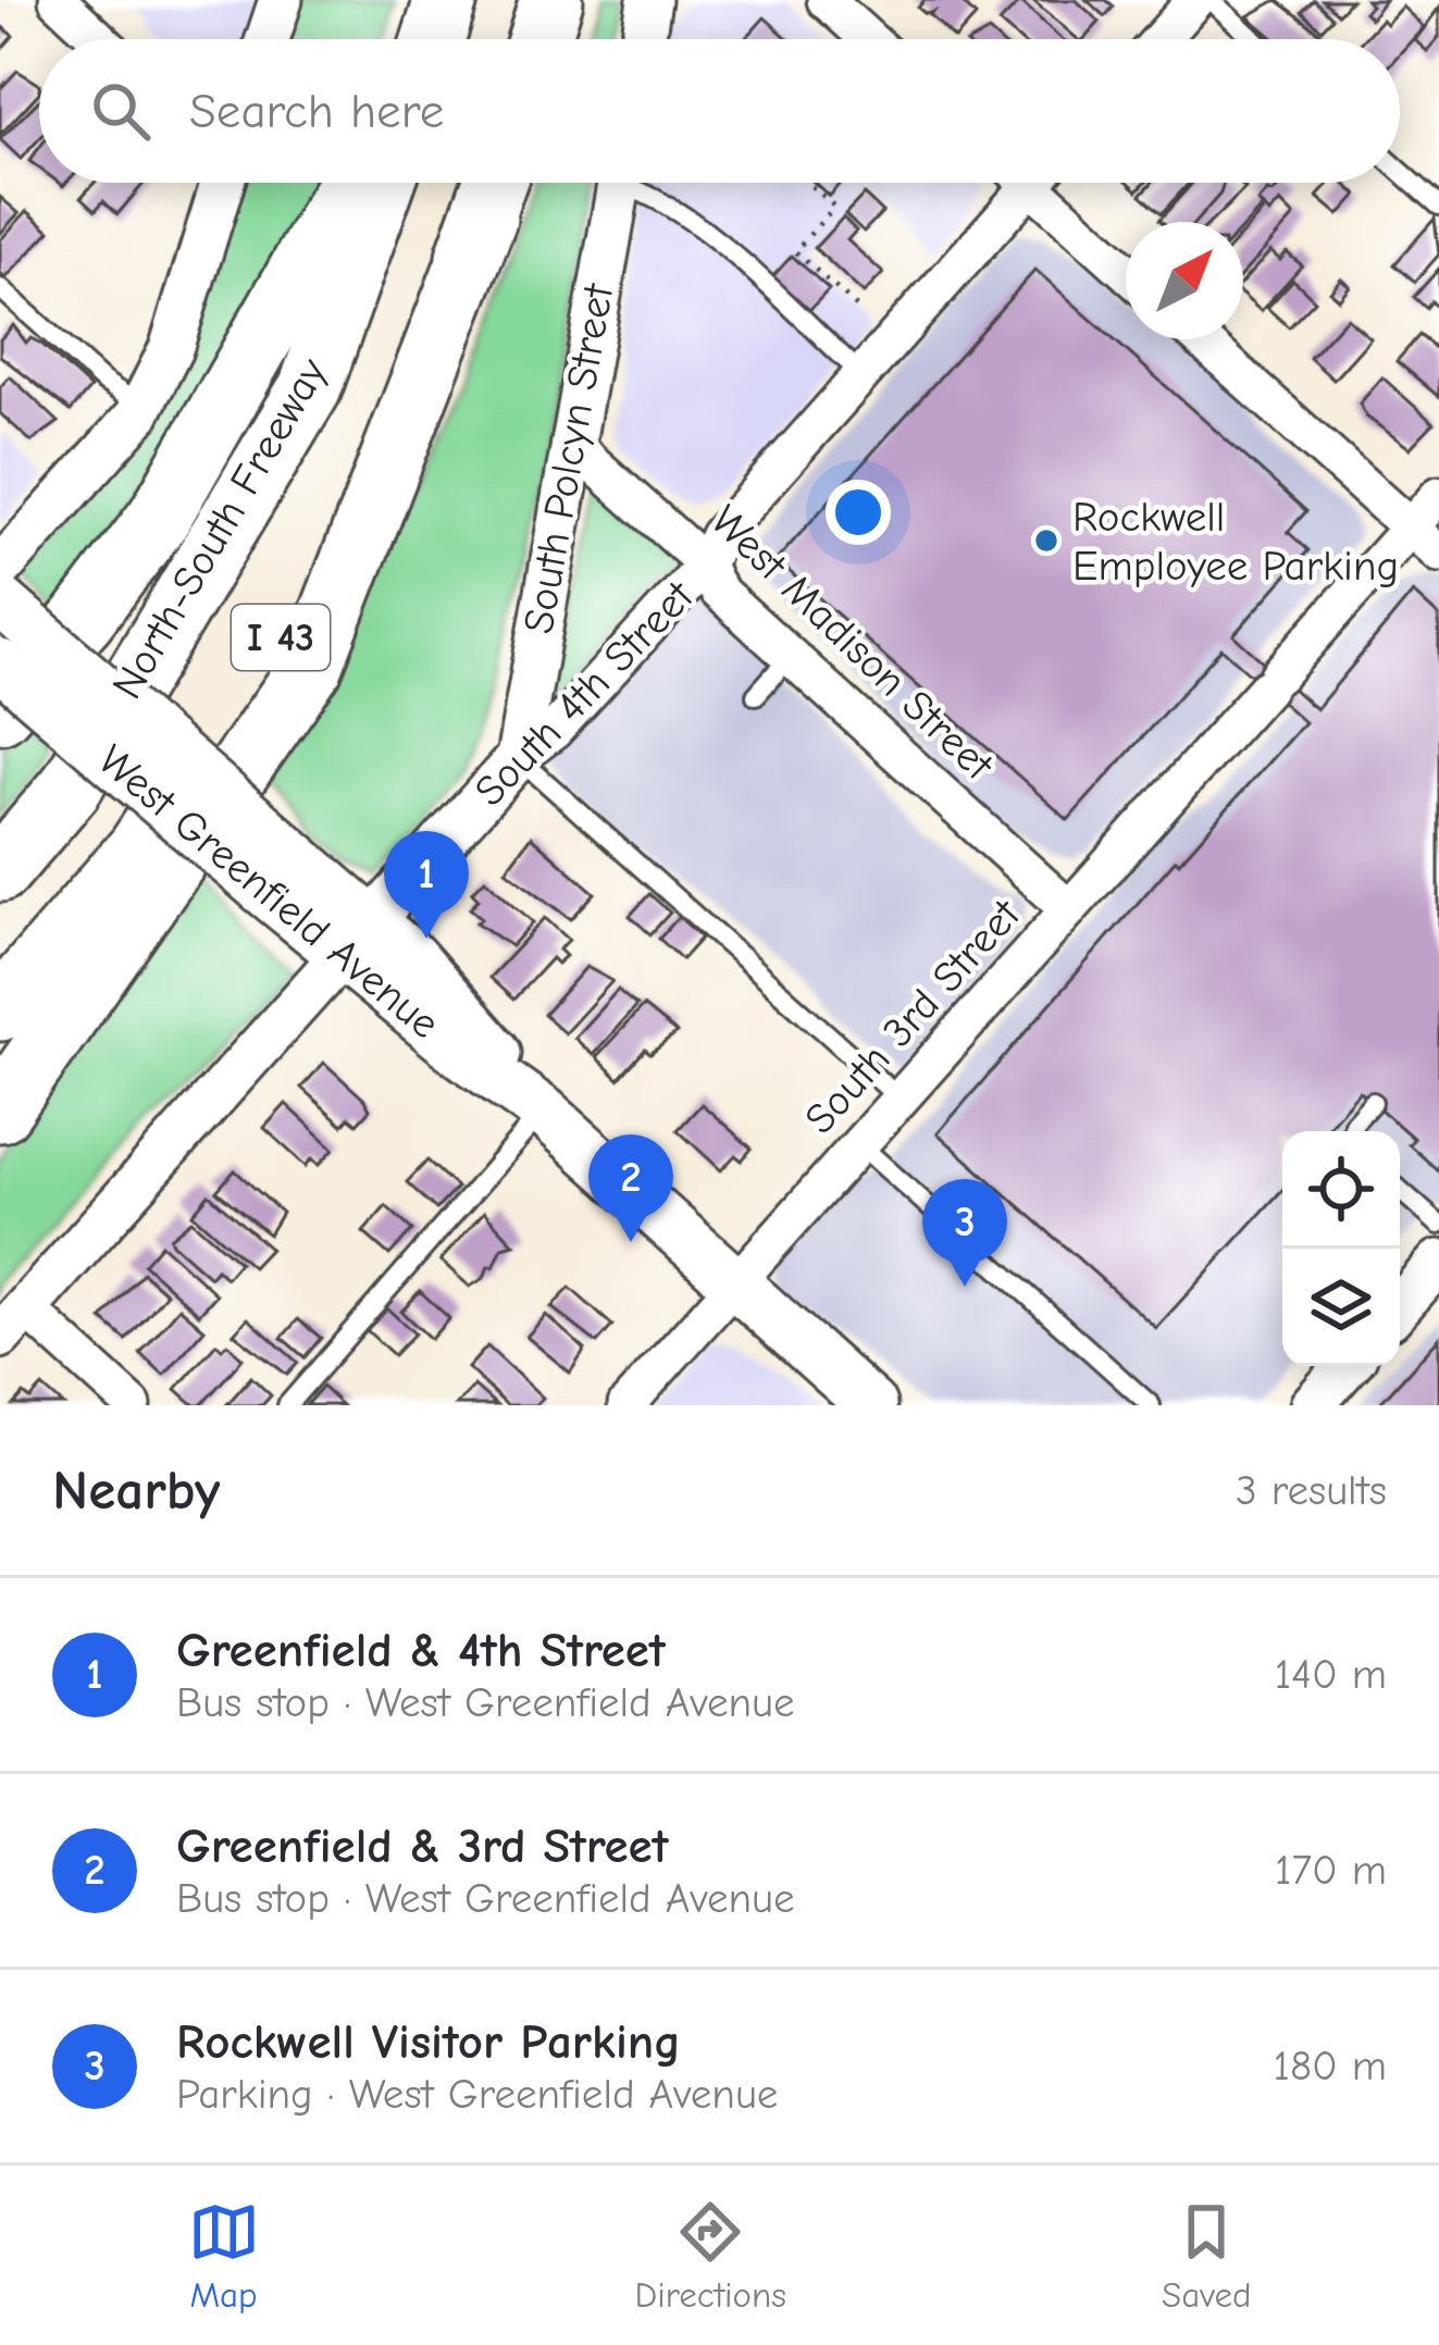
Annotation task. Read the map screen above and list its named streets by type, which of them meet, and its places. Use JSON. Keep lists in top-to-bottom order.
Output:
{
  "streets": {
    "highway": ["North-South Freeway", "I 43"],
    "main road": ["West Greenfield Avenue"],
    "street": [
      "South Polcyn Street",
      "West Madison Street",
      "South 4th Street",
      "South 3rd Street"
    ]
  },
  "crossings": [
    ["South Polcyn Street", "West Madison Street"],
    ["South Polcyn Street", "South 4th Street"],
    ["West Madison Street", "South 4th Street"],
    ["West Madison Street", "South 3rd Street"],
    ["South 4th Street", "West Greenfield Avenue"],
    ["West Greenfield Avenue", "South 3rd Street"]
  ],
  "places": ["Rockwell Employee Parking"],
  "north": "top right",
  "page": {
    "search": "Search here",
    "pins": ["1", "2", "3"],
    "heading": ["Nearby", "3 results"],
    "list": [
      {
        "mark": "1",
        "name": "Greenfield & 4th Street",
        "note": "Bus stop · West Greenfield Avenue",
        "value": "140 m"
      },
      {
        "mark": "2",
        "name": "Greenfield & 3rd Street",
        "note": "Bus stop · West Greenfield Avenue",
        "value": "170 m"
      },
      {
        "mark": "3",
        "name": "Rockwell Visitor Parking",
        "note": "Parking · West Greenfield Avenue",
        "value": "180 m"
      }
    ],
    "nav": ["Map", "Directions", "Saved"]
  }
}
